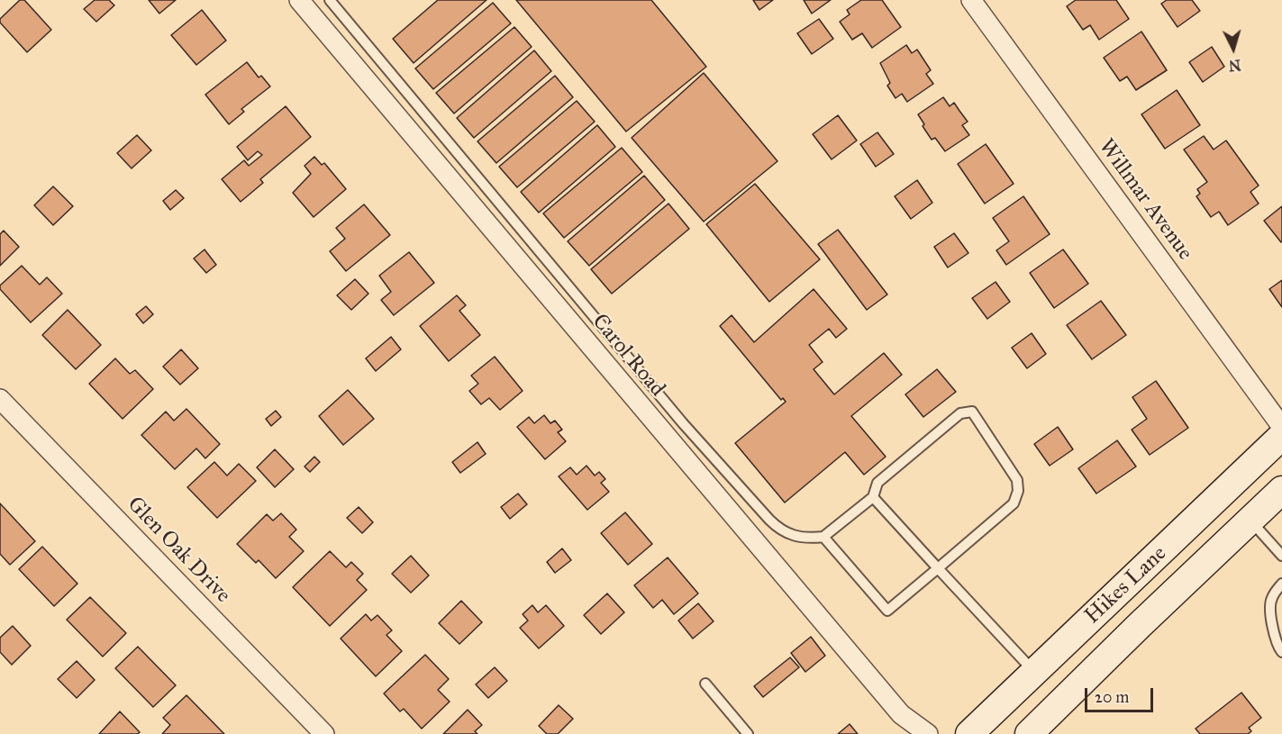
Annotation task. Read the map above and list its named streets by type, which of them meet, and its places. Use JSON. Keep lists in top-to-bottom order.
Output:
{
  "streets": {
    "main road": ["Hikes Lane"],
    "street": ["Willmar Avenue", "Carol Road", "Glen Oak Drive"]
  },
  "scale_bar": "20 m",
  "north": "bottom"
}
